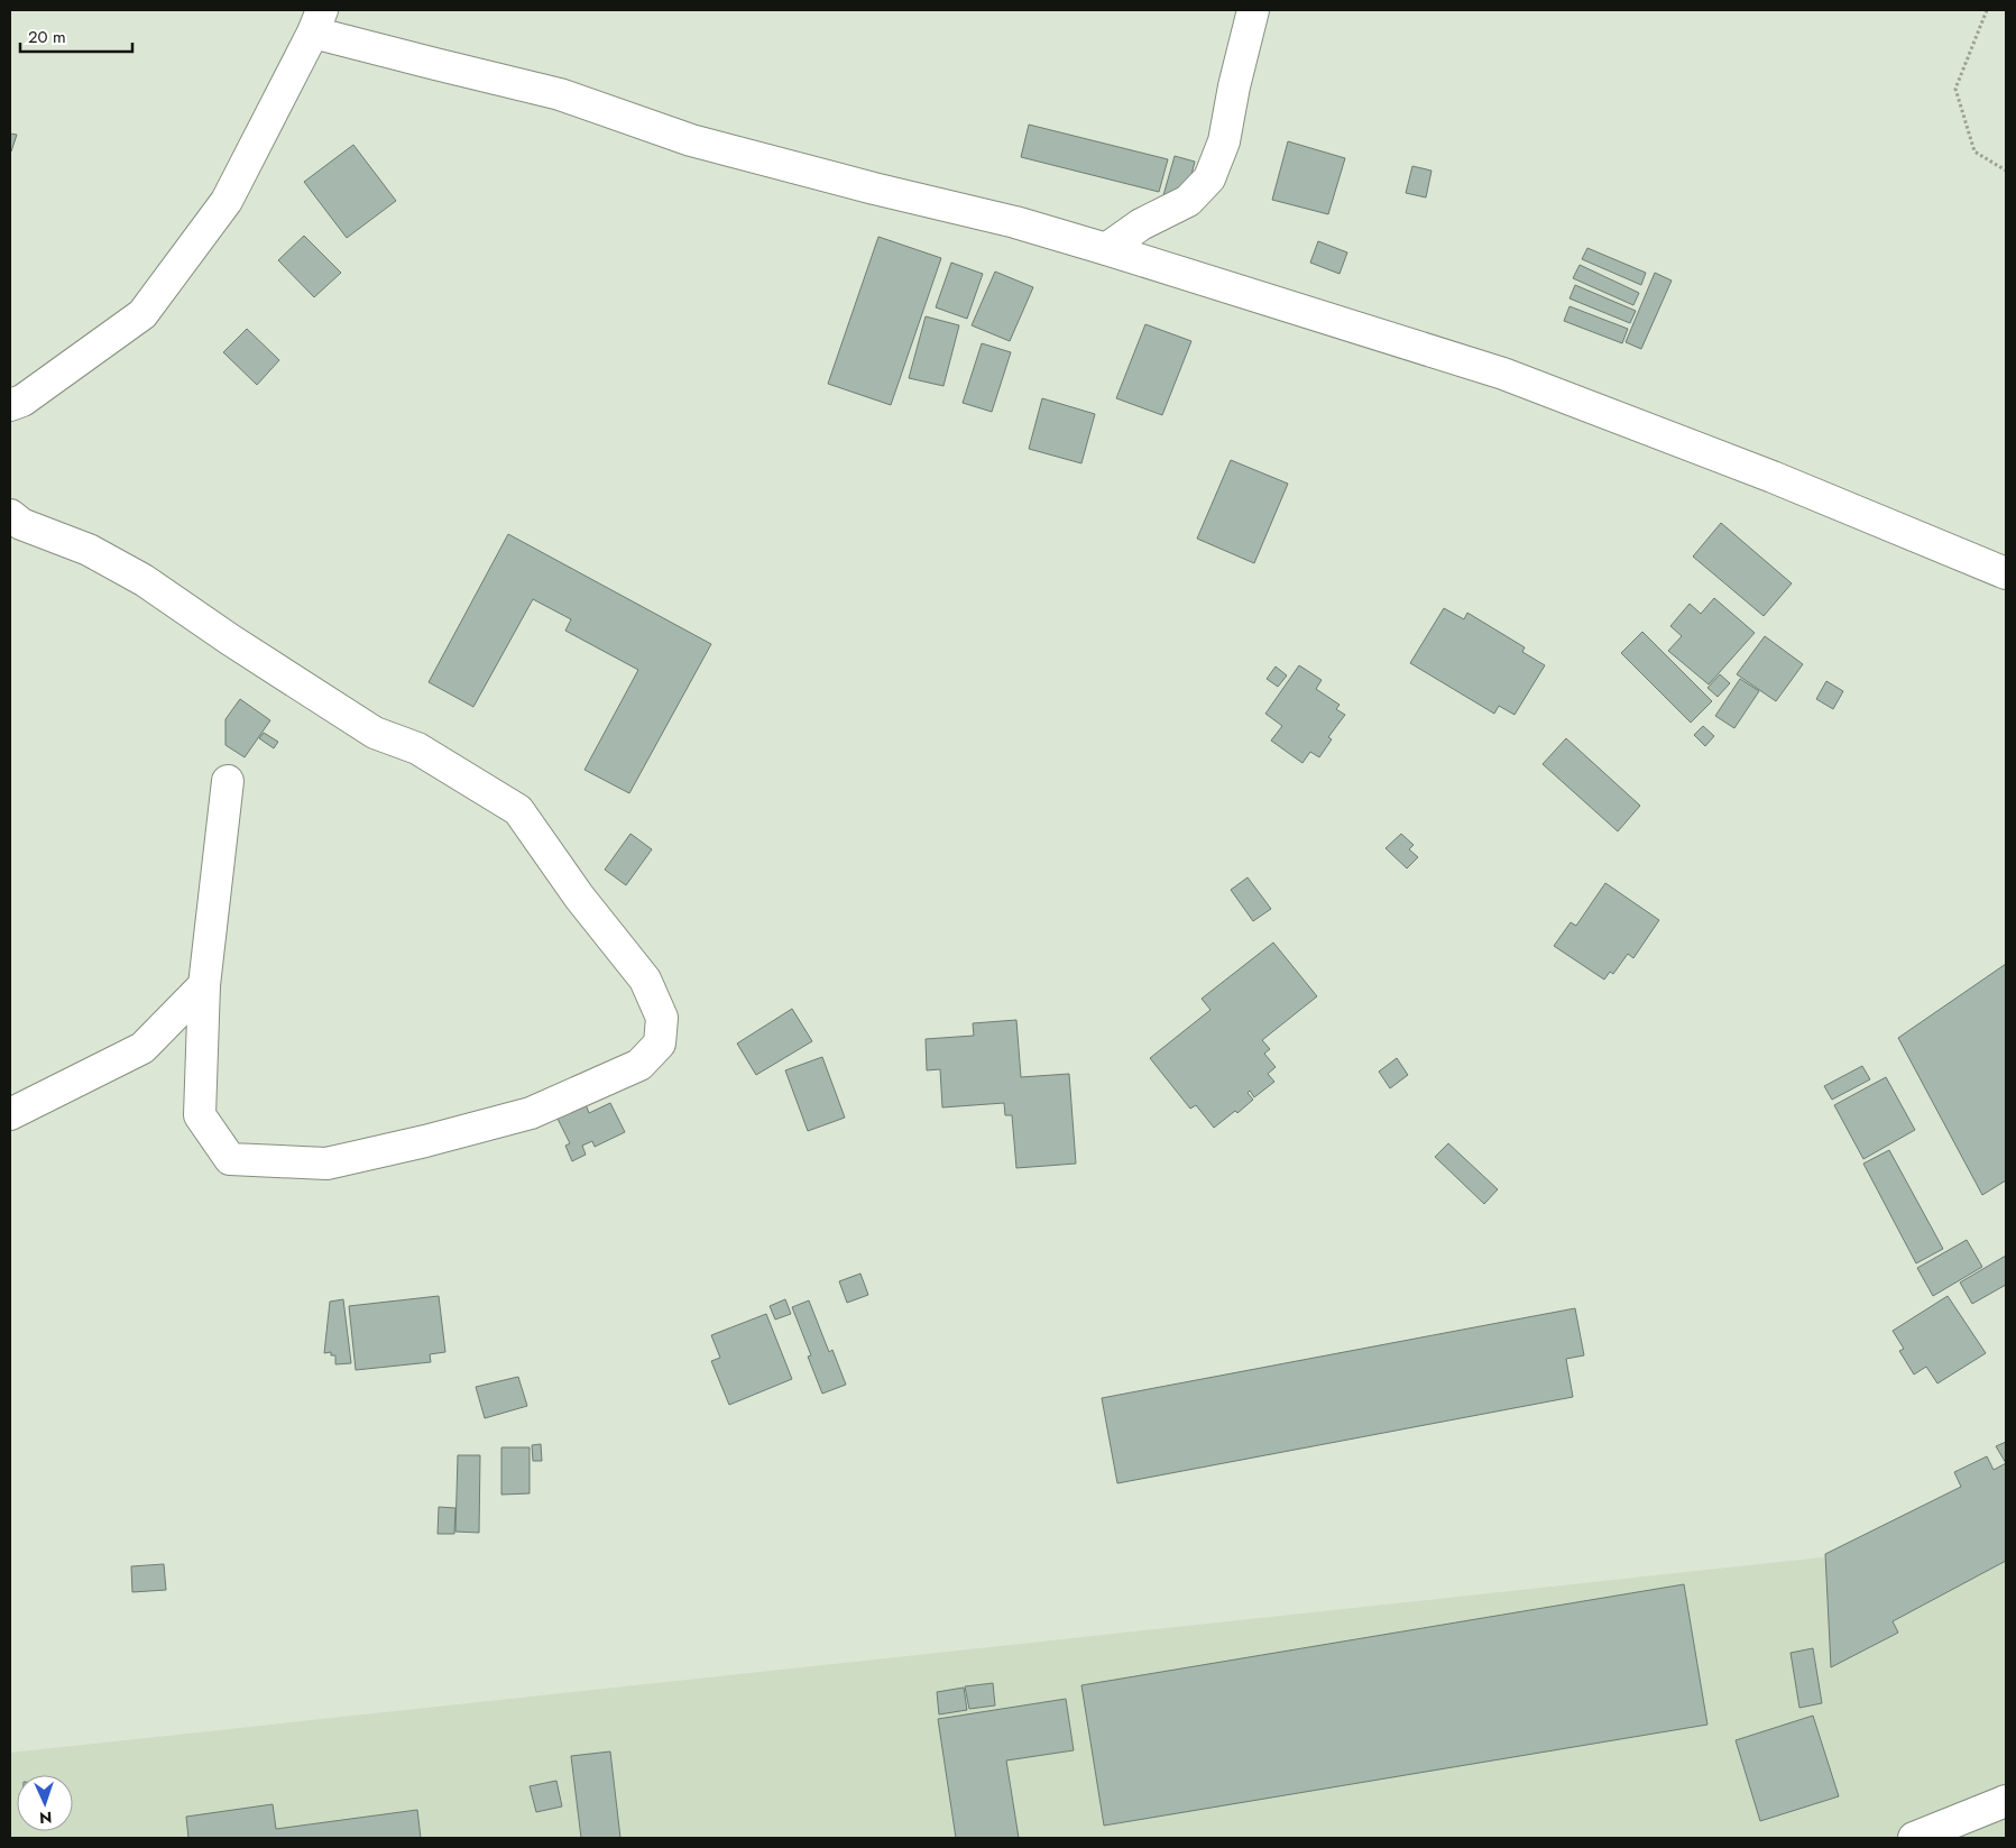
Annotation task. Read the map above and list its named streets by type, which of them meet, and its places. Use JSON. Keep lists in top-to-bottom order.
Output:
{
  "scale_bar": "20 m",
  "north": "bottom"
}
